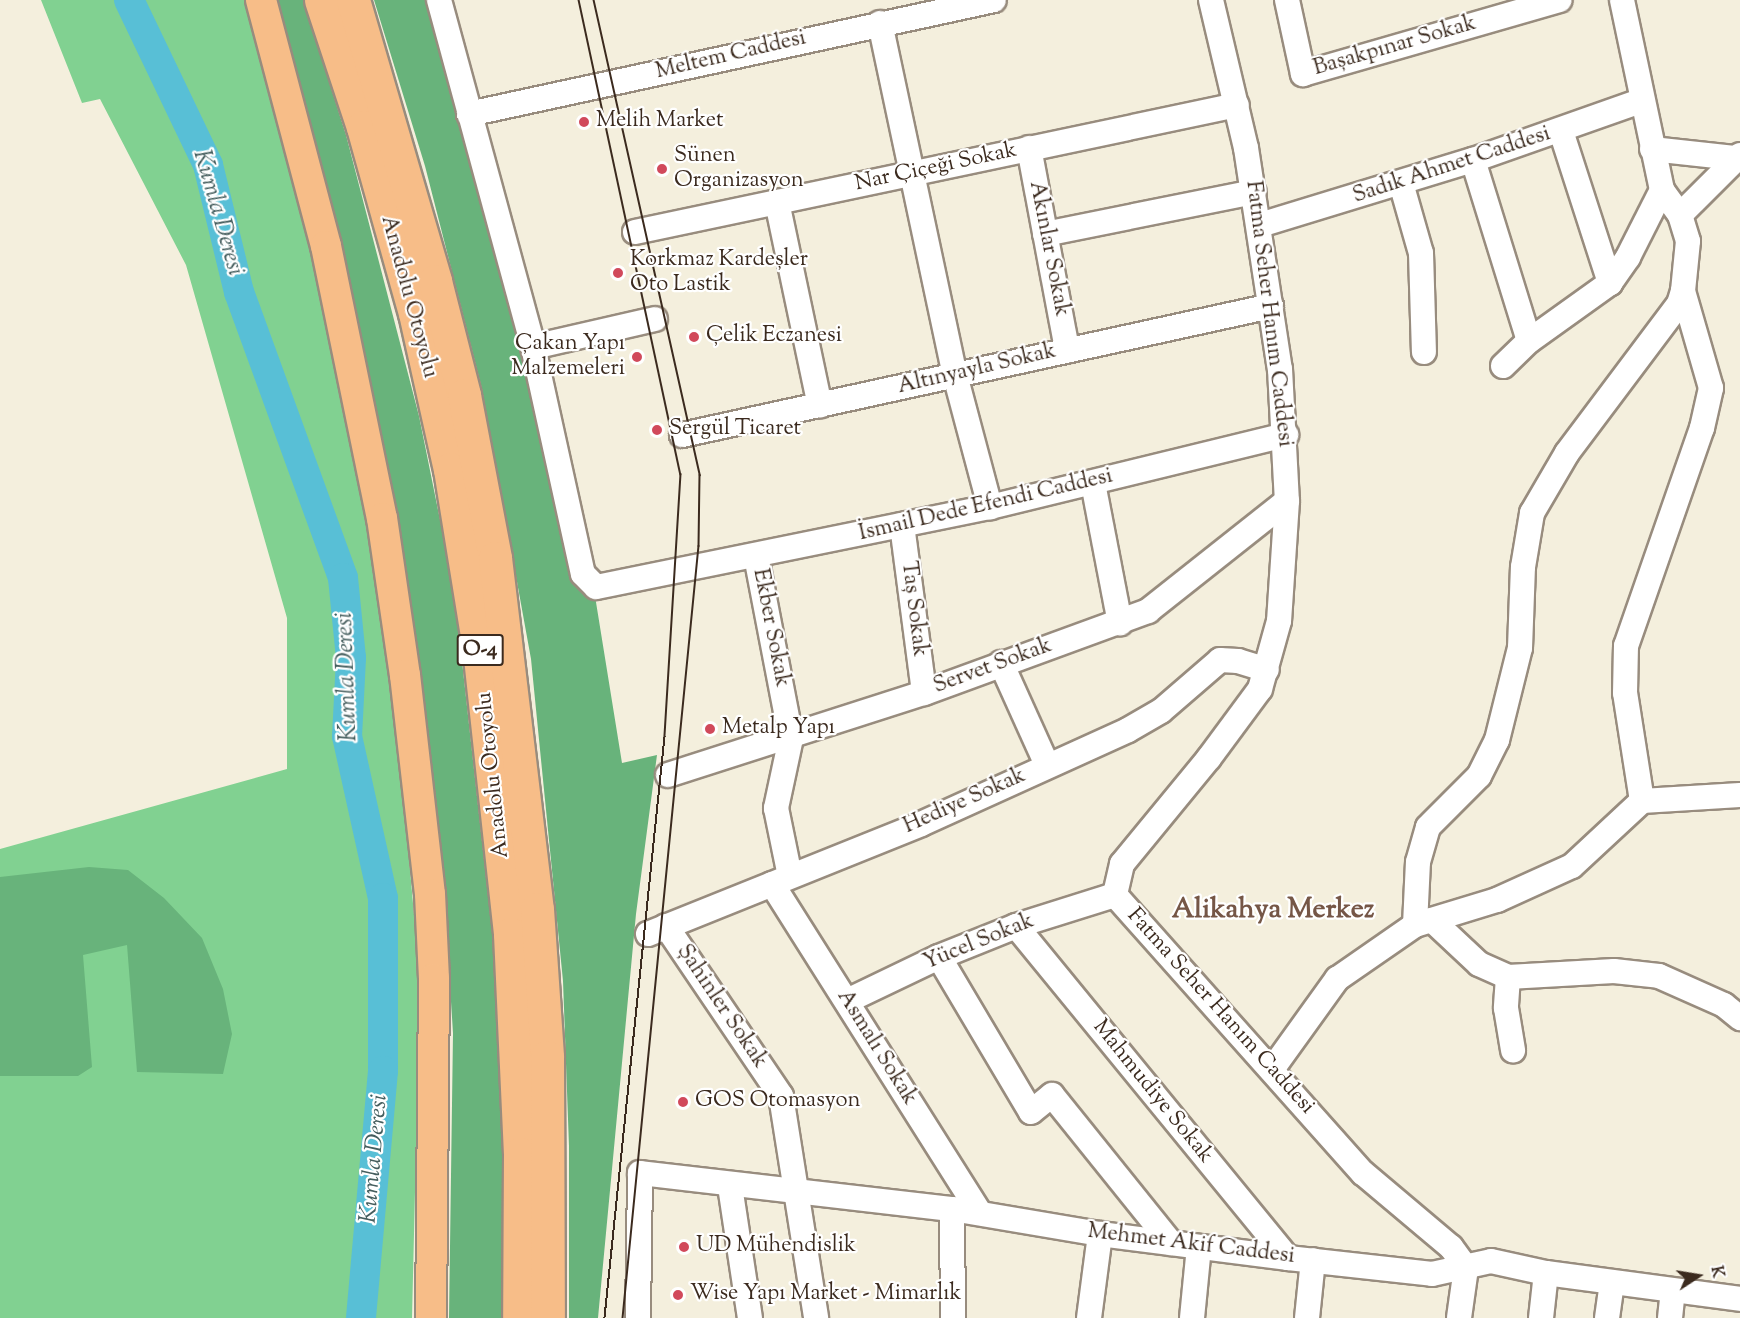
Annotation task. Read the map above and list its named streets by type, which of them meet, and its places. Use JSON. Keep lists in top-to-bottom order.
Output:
{
  "streets": {
    "highway": ["Anadolu Otoyolu", "O-4"],
    "street": [
      "Başakpınar Sokak",
      "Meltem Caddesi",
      "Sadık Ahmet Caddesi",
      "Nar Çiçeği Sokak",
      "Akınlar Sokak",
      "Fatma Seher Hanım Caddesi",
      "Altınyayla Sokak",
      "İsmail Dede Efendi Caddesi",
      "Taş Sokak",
      "Ekber Sokak",
      "Servet Sokak",
      "Hediye Sokak",
      "Yücel Sokak",
      "Şahinler Sokak",
      "Asmalı Sokak",
      "Mahmudiye Sokak",
      "Mehmet Akif Caddesi"
    ]
  },
  "crossings": [
    ["Sadık Ahmet Caddesi", "Fatma Seher Hanım Caddesi"],
    ["Nar Çiçeği Sokak", "Akınlar Sokak"],
    ["Nar Çiçeği Sokak", "Fatma Seher Hanım Caddesi"],
    ["Akınlar Sokak", "Altınyayla Sokak"],
    ["Fatma Seher Hanım Caddesi", "Altınyayla Sokak"],
    ["Fatma Seher Hanım Caddesi", "İsmail Dede Efendi Caddesi"],
    ["Fatma Seher Hanım Caddesi", "Servet Sokak"],
    ["Fatma Seher Hanım Caddesi", "Hediye Sokak"],
    ["Fatma Seher Hanım Caddesi", "Yücel Sokak"],
    ["Fatma Seher Hanım Caddesi", "Mehmet Akif Caddesi"],
    ["İsmail Dede Efendi Caddesi", "Taş Sokak"],
    ["İsmail Dede Efendi Caddesi", "Ekber Sokak"],
    ["Taş Sokak", "Servet Sokak"],
    ["Ekber Sokak", "Servet Sokak"],
    ["Ekber Sokak", "Hediye Sokak"],
    ["Ekber Sokak", "Asmalı Sokak"],
    ["Hediye Sokak", "Şahinler Sokak"],
    ["Hediye Sokak", "Asmalı Sokak"],
    ["Yücel Sokak", "Asmalı Sokak"],
    ["Yücel Sokak", "Mahmudiye Sokak"],
    ["Şahinler Sokak", "Mehmet Akif Caddesi"],
    ["Asmalı Sokak", "Mehmet Akif Caddesi"],
    ["Mahmudiye Sokak", "Mehmet Akif Caddesi"]
  ],
  "districts": ["Alikahya Merkez"],
  "water": ["Kumla Deresi"],
  "places": [
    "Melih Market",
    "Sünen Organizasyon",
    "Korkmaz Kardeşler Oto Lastik",
    "Çelik Eczanesi",
    "Çakan Yapı Malzemeleri",
    "Sergül Ticaret",
    "Metalp Yapı",
    "GOS Otomasyon",
    "UD Mühendislik",
    "Wise Yapı Market - Mimarlık"
  ],
  "north": "right"
}
